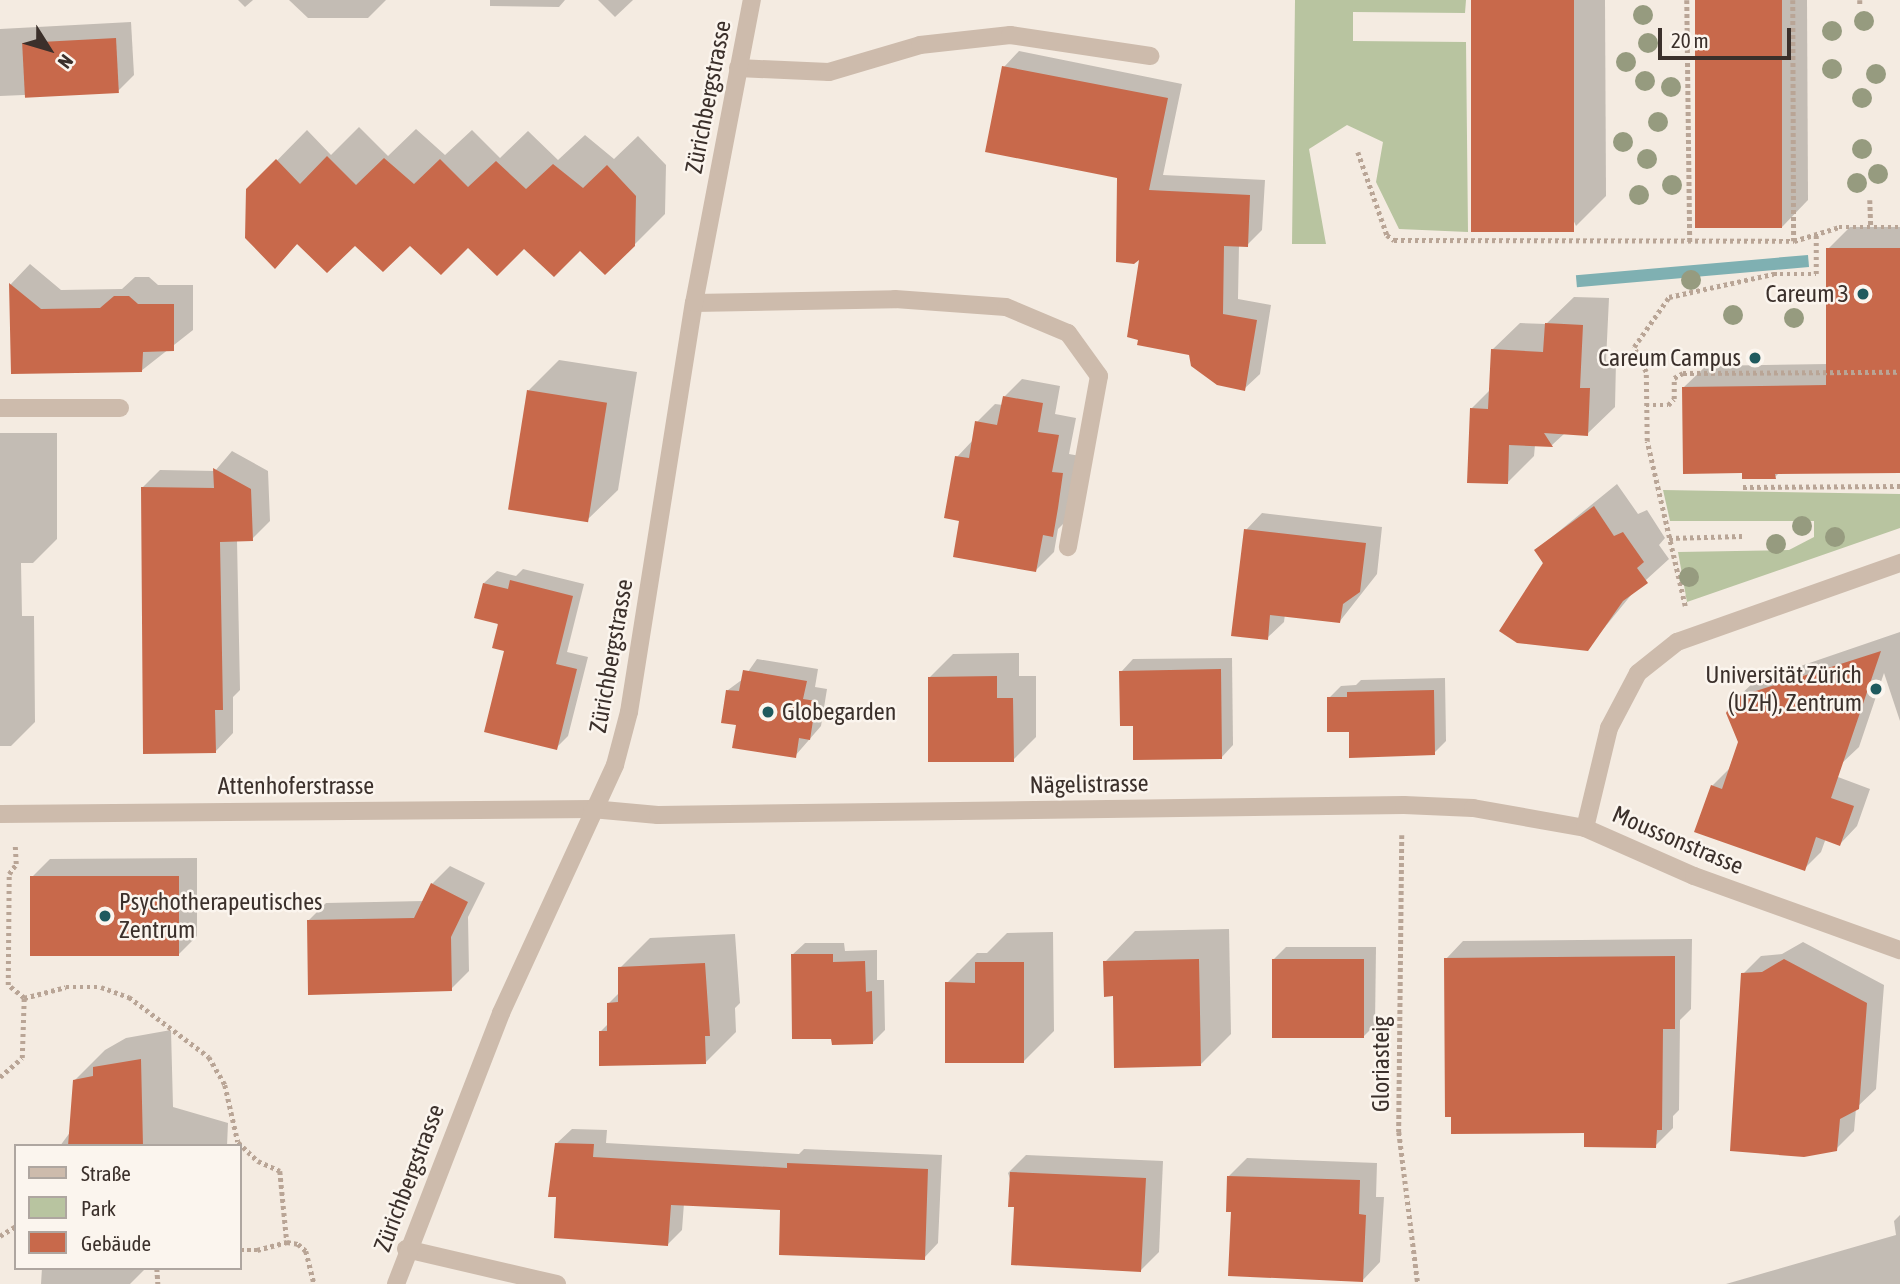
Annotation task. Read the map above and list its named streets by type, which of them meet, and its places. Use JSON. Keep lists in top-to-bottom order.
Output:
{
  "streets": {
    "street": [
      "Zürichbergstrasse",
      "Nägelistrasse",
      "Attenhoferstrasse",
      "Moussonstrasse"
    ],
    "path": ["Gloriasteig"]
  },
  "crossings": [
    ["Zürichbergstrasse", "Nägelistrasse"],
    ["Zürichbergstrasse", "Attenhoferstrasse"],
    ["Nägelistrasse", "Attenhoferstrasse"],
    ["Nägelistrasse", "Moussonstrasse"]
  ],
  "places": [
    "Careum 3",
    "Careum Campus",
    "Universität Zürich (UZH), Zentrum",
    "Globegarden",
    "Psychotherapeutisches Zentrum"
  ],
  "legend": ["Straße", "Park", "Gebäude"],
  "scale_bar": "20 m",
  "north": "bottom right"
}
